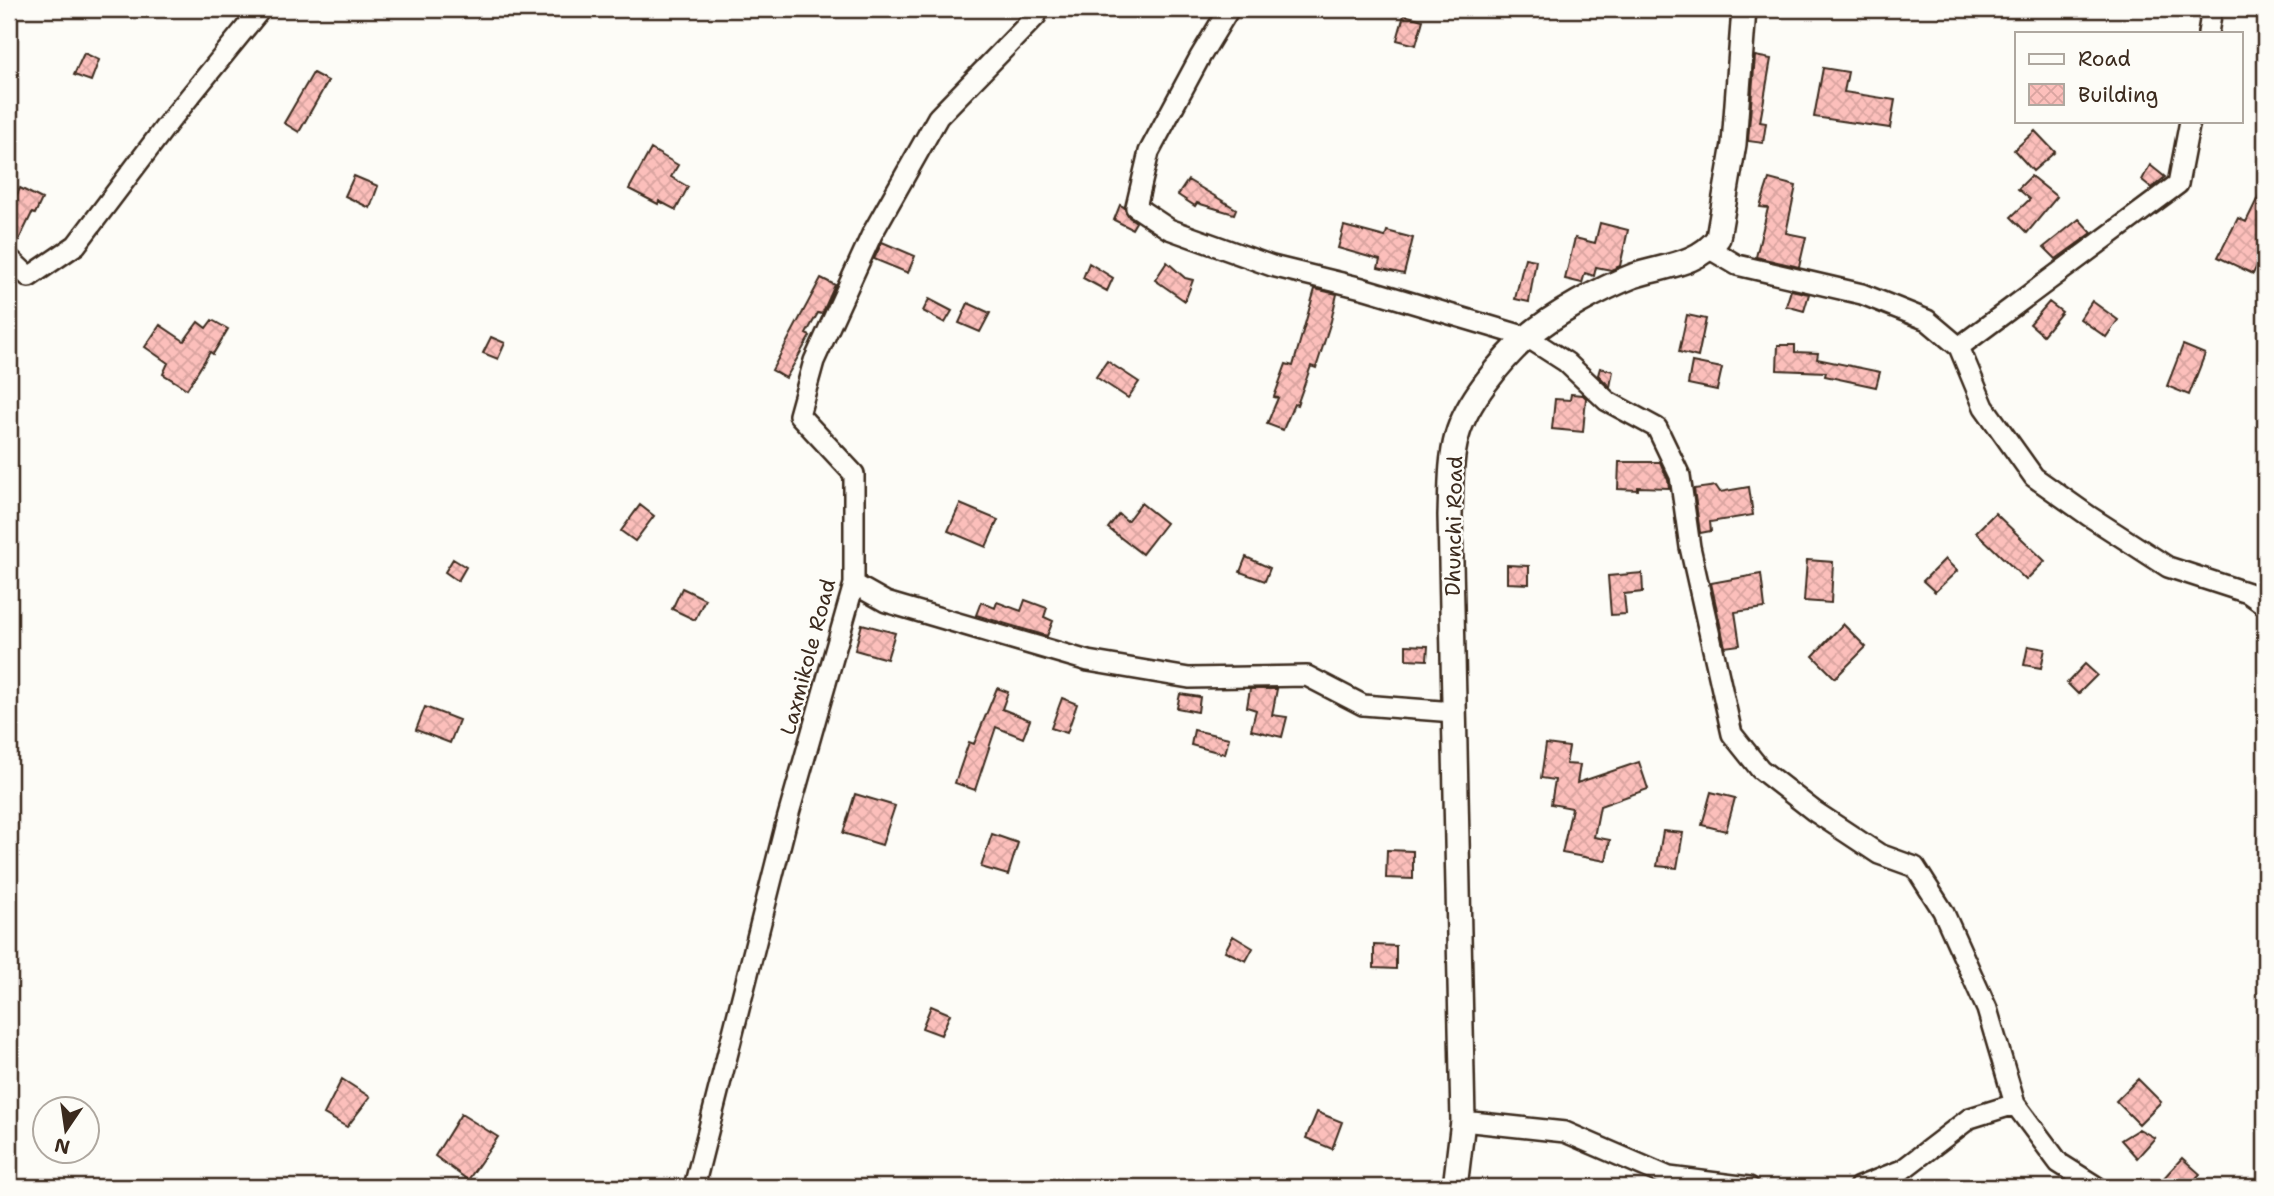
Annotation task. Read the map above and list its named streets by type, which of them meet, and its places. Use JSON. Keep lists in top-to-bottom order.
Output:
{
  "streets": {
    "street": ["Dhunchi Road", "Laxmikole Road"]
  },
  "legend": ["Road", "Building"],
  "north": "bottom"
}
